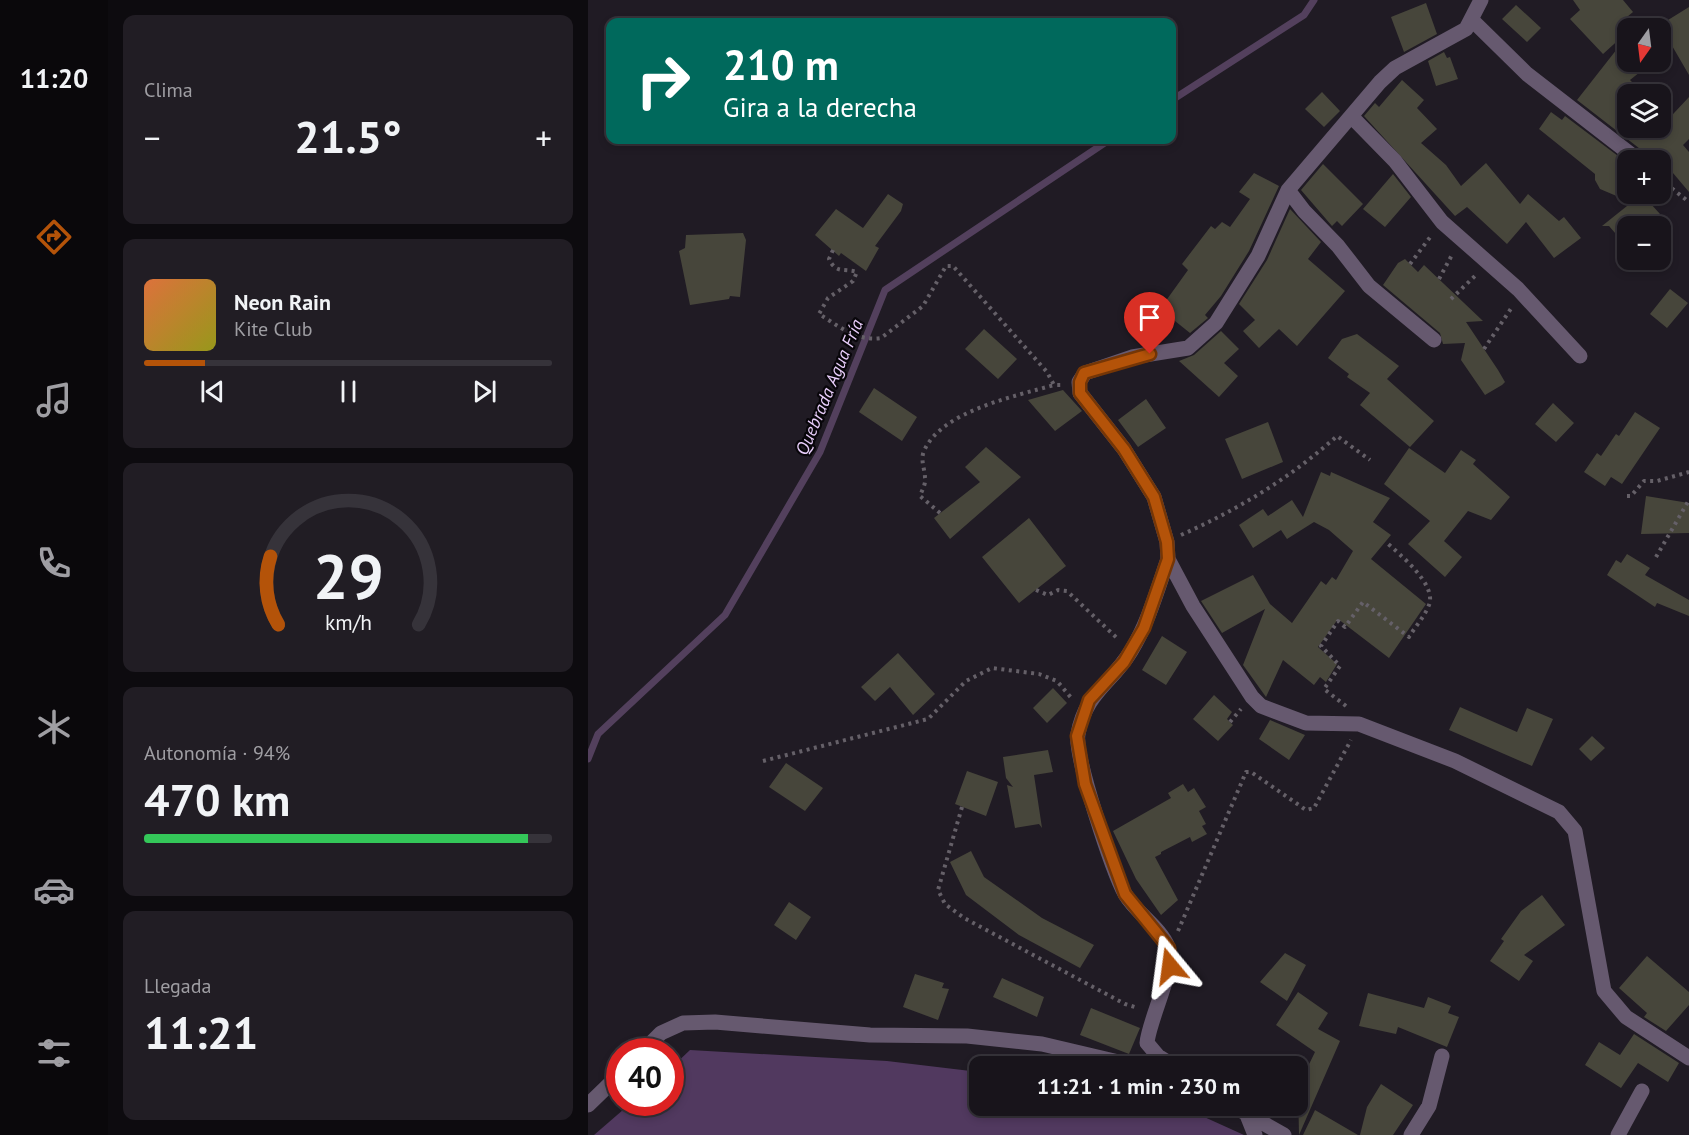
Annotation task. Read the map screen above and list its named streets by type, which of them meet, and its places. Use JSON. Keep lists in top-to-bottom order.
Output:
{
  "water": ["Quebrada Agua Fría"],
  "north": "bottom",
  "page": {
    "tabs": "11:20",
    "tile": [
      "Clima",
      ["Autonomía · 94%", "470 km"],
      ["Llegada", "11:21"]
    ],
    "map_buttons": ["+", "−"],
    "turn": ["210 m", "Gira a la derecha"],
    "heat": ["−", "21.5°", "+"],
    "song": ["Neon Rain", "Kite Club"],
    "limit": "40",
    "trip": "11:21 · 1 min · 230 m",
    "gauge": ["29", "km/h"]
  }
}
